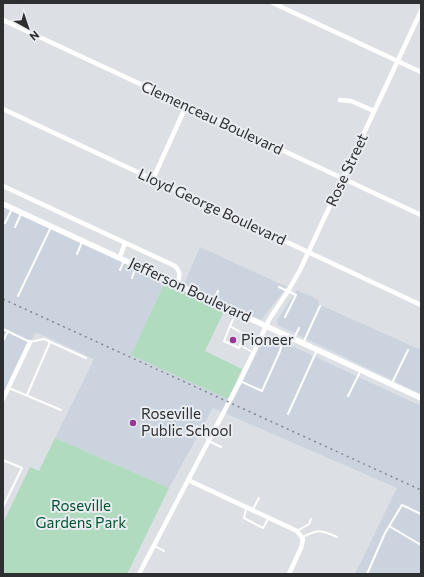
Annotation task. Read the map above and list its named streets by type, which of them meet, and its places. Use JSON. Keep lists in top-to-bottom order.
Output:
{
  "streets": {
    "street": [
      "Clemenceau Boulevard",
      "Rose Street",
      "Lloyd George Boulevard",
      "Jefferson Boulevard"
    ]
  },
  "crossings": [
    ["Clemenceau Boulevard", "Rose Street"],
    ["Rose Street", "Lloyd George Boulevard"],
    ["Rose Street", "Jefferson Boulevard"]
  ],
  "parks": ["Roseville Gardens Park"],
  "places": ["Pioneer", "Roseville Public School"],
  "north": "bottom right"
}
